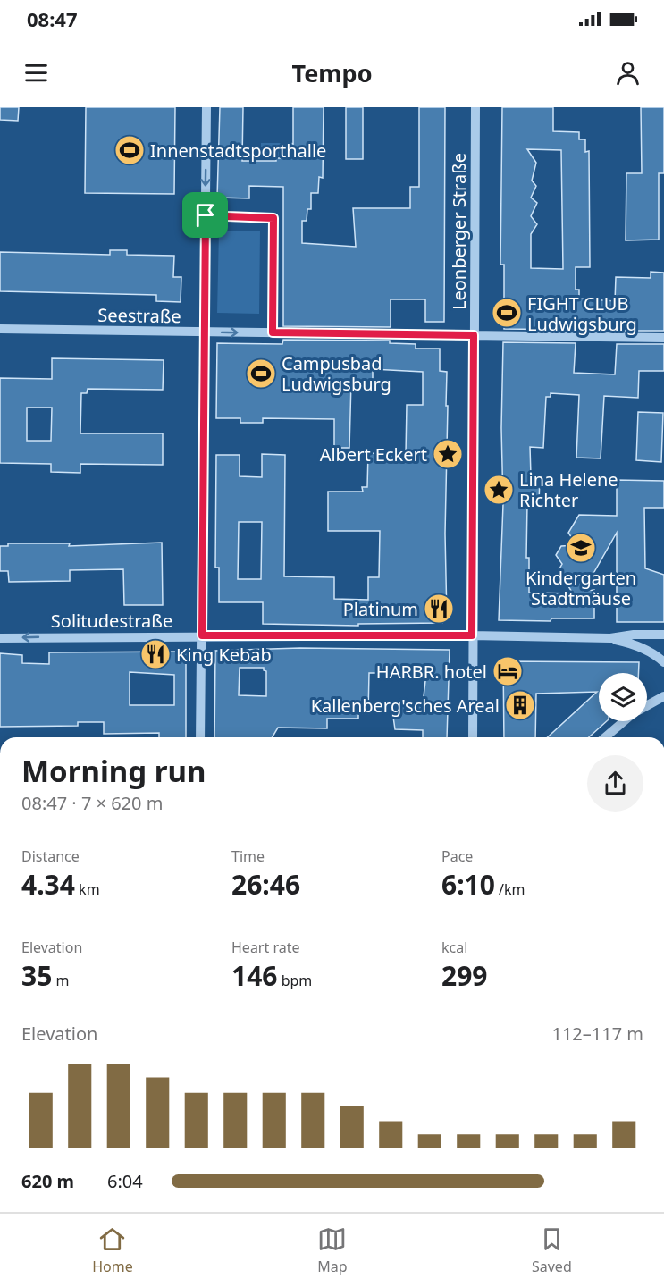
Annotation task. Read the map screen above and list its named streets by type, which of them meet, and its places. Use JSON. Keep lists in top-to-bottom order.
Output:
{
  "streets": {
    "street": ["Leonberger Straße", "Seestraße", "Solitudestraße"]
  },
  "crossings": [
    ["Leonberger Straße", "Seestraße"],
    ["Leonberger Straße", "Solitudestraße"]
  ],
  "places": {
    "sports": ["Innenstadtsporthalle", "FIGHT CLUB Ludwigsburg", "Campusbad Ludwigsburg"],
    "place": ["Albert Eckert", "Lina Helene Richter"],
    "school or university": ["Kindergarten Stadtmäuse"],
    "restaurant": ["Platinum", "King Kebab"],
    "hotel": ["HARBR. hotel"],
    "building": ["Kallenberg'sches Areal"]
  },
  "page": {
    "status": "08:47",
    "header": "Tempo",
    "heading": ["Morning run", "08:47 · 7 × 620 m"],
    "stats": [
      ["Distance", "4.34 km"],
      ["Time", "26:46"],
      ["Pace", "6:10 /km"],
      ["Elevation", "35 m"],
      ["Heart rate", "146 bpm"],
      ["kcal", "299"]
    ],
    "chart": ["Elevation", "112–117 m"],
    "list": [
      {
        "name": "620 m",
        "note": "6:04"
      }
    ],
    "tabs": ["Home", "Map", "Saved"]
  }
}
